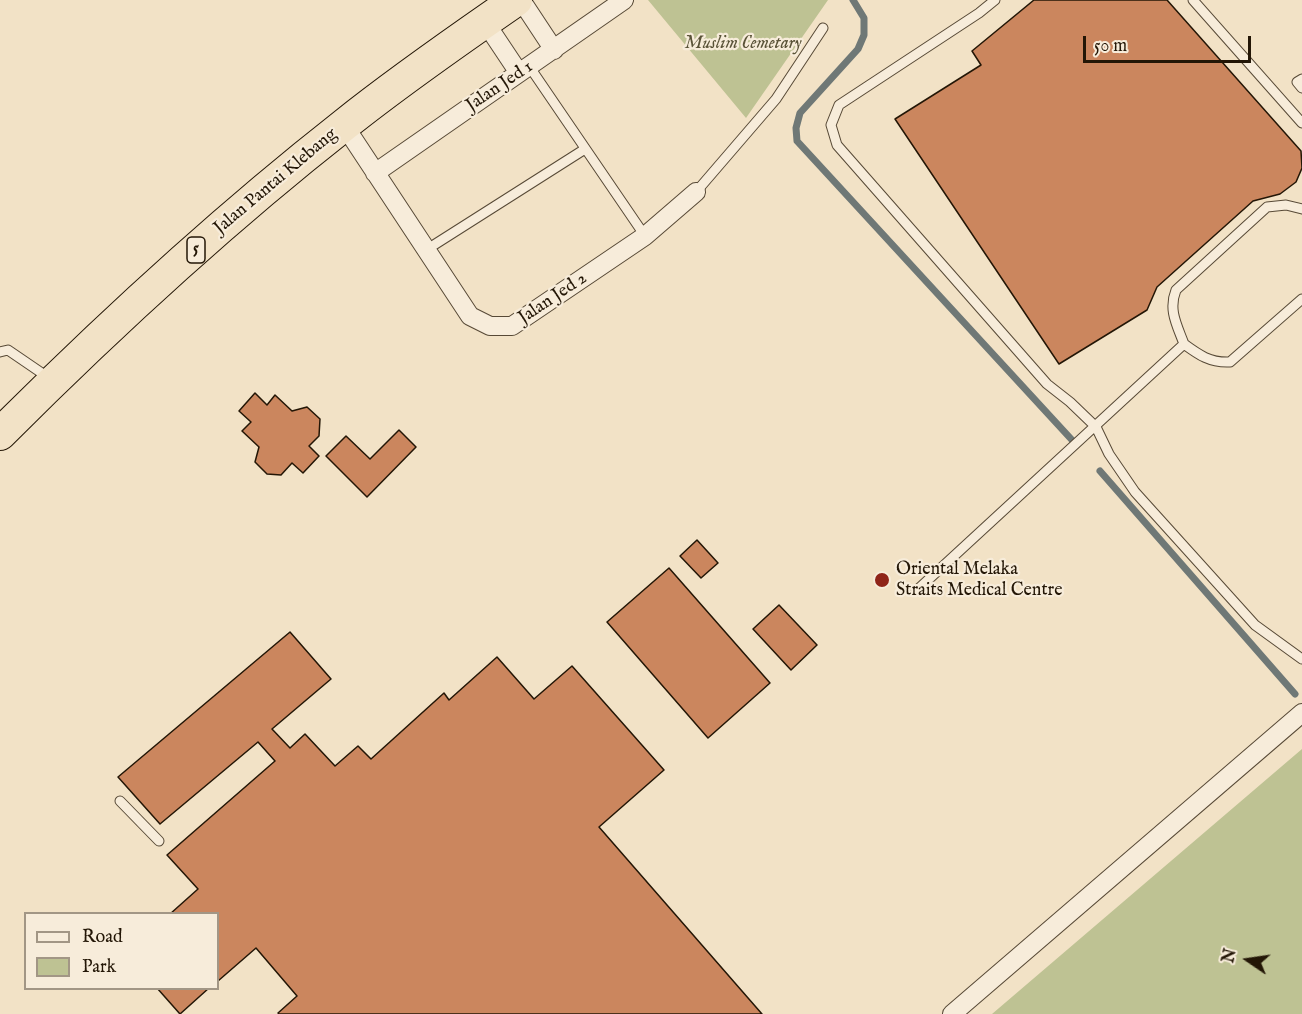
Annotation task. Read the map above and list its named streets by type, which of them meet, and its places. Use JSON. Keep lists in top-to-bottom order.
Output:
{
  "streets": {
    "highway": ["Jalan Pantai Klebang", "5"],
    "street": ["Jalan Jed 1", "Jalan Jed 2"]
  },
  "crossings": [
    ["Jalan Jed 1", "Jalan Jed 2"],
    ["Jalan Pantai Klebang", "Jalan Jed 2"]
  ],
  "parks": ["Muslim Cemetary"],
  "places": ["Oriental Melaka Straits Medical Centre"],
  "legend": ["Road", "Park"],
  "scale_bar": "50 m",
  "north": "left"
}
